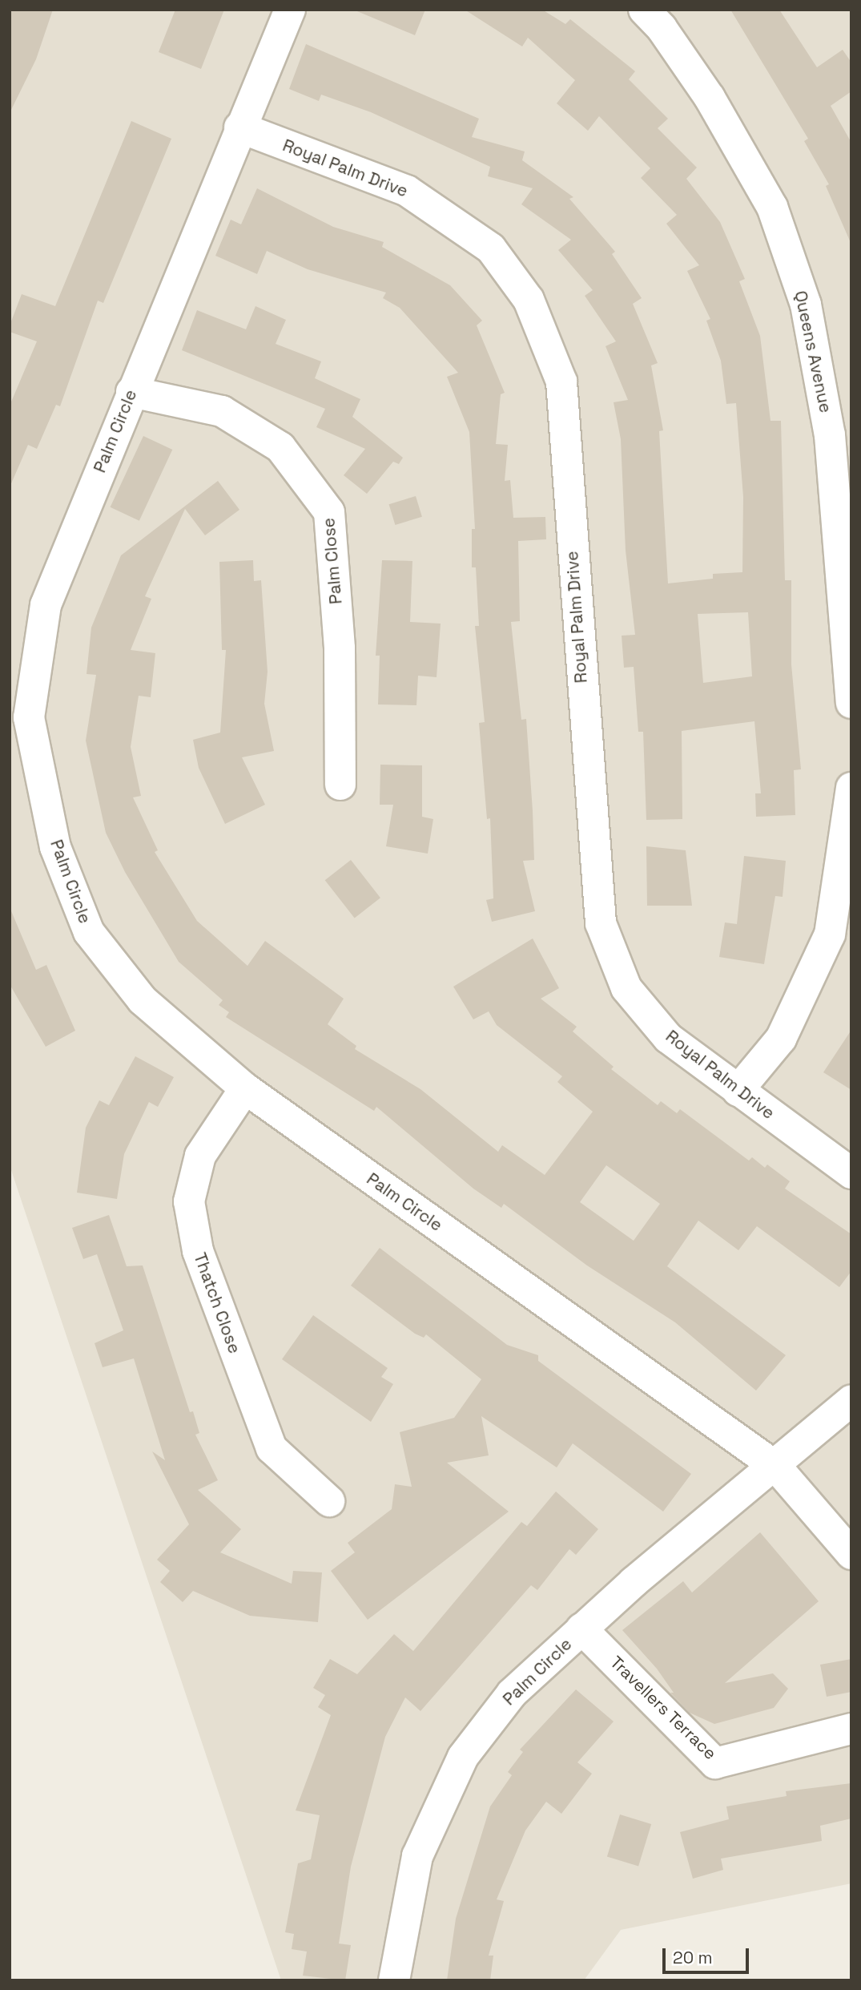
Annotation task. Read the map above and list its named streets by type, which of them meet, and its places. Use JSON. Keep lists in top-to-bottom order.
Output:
{
  "streets": {
    "street": [
      "Royal Palm Drive",
      "Queens Avenue",
      "Palm Circle",
      "Palm Close",
      "Thatch Close",
      "Travellers Terrace"
    ]
  },
  "crossings": [
    ["Royal Palm Drive", "Palm Circle"],
    ["Palm Circle", "Palm Close"],
    ["Palm Circle", "Thatch Close"],
    ["Palm Circle", "Travellers Terrace"]
  ],
  "scale_bar": "20 m"
}
